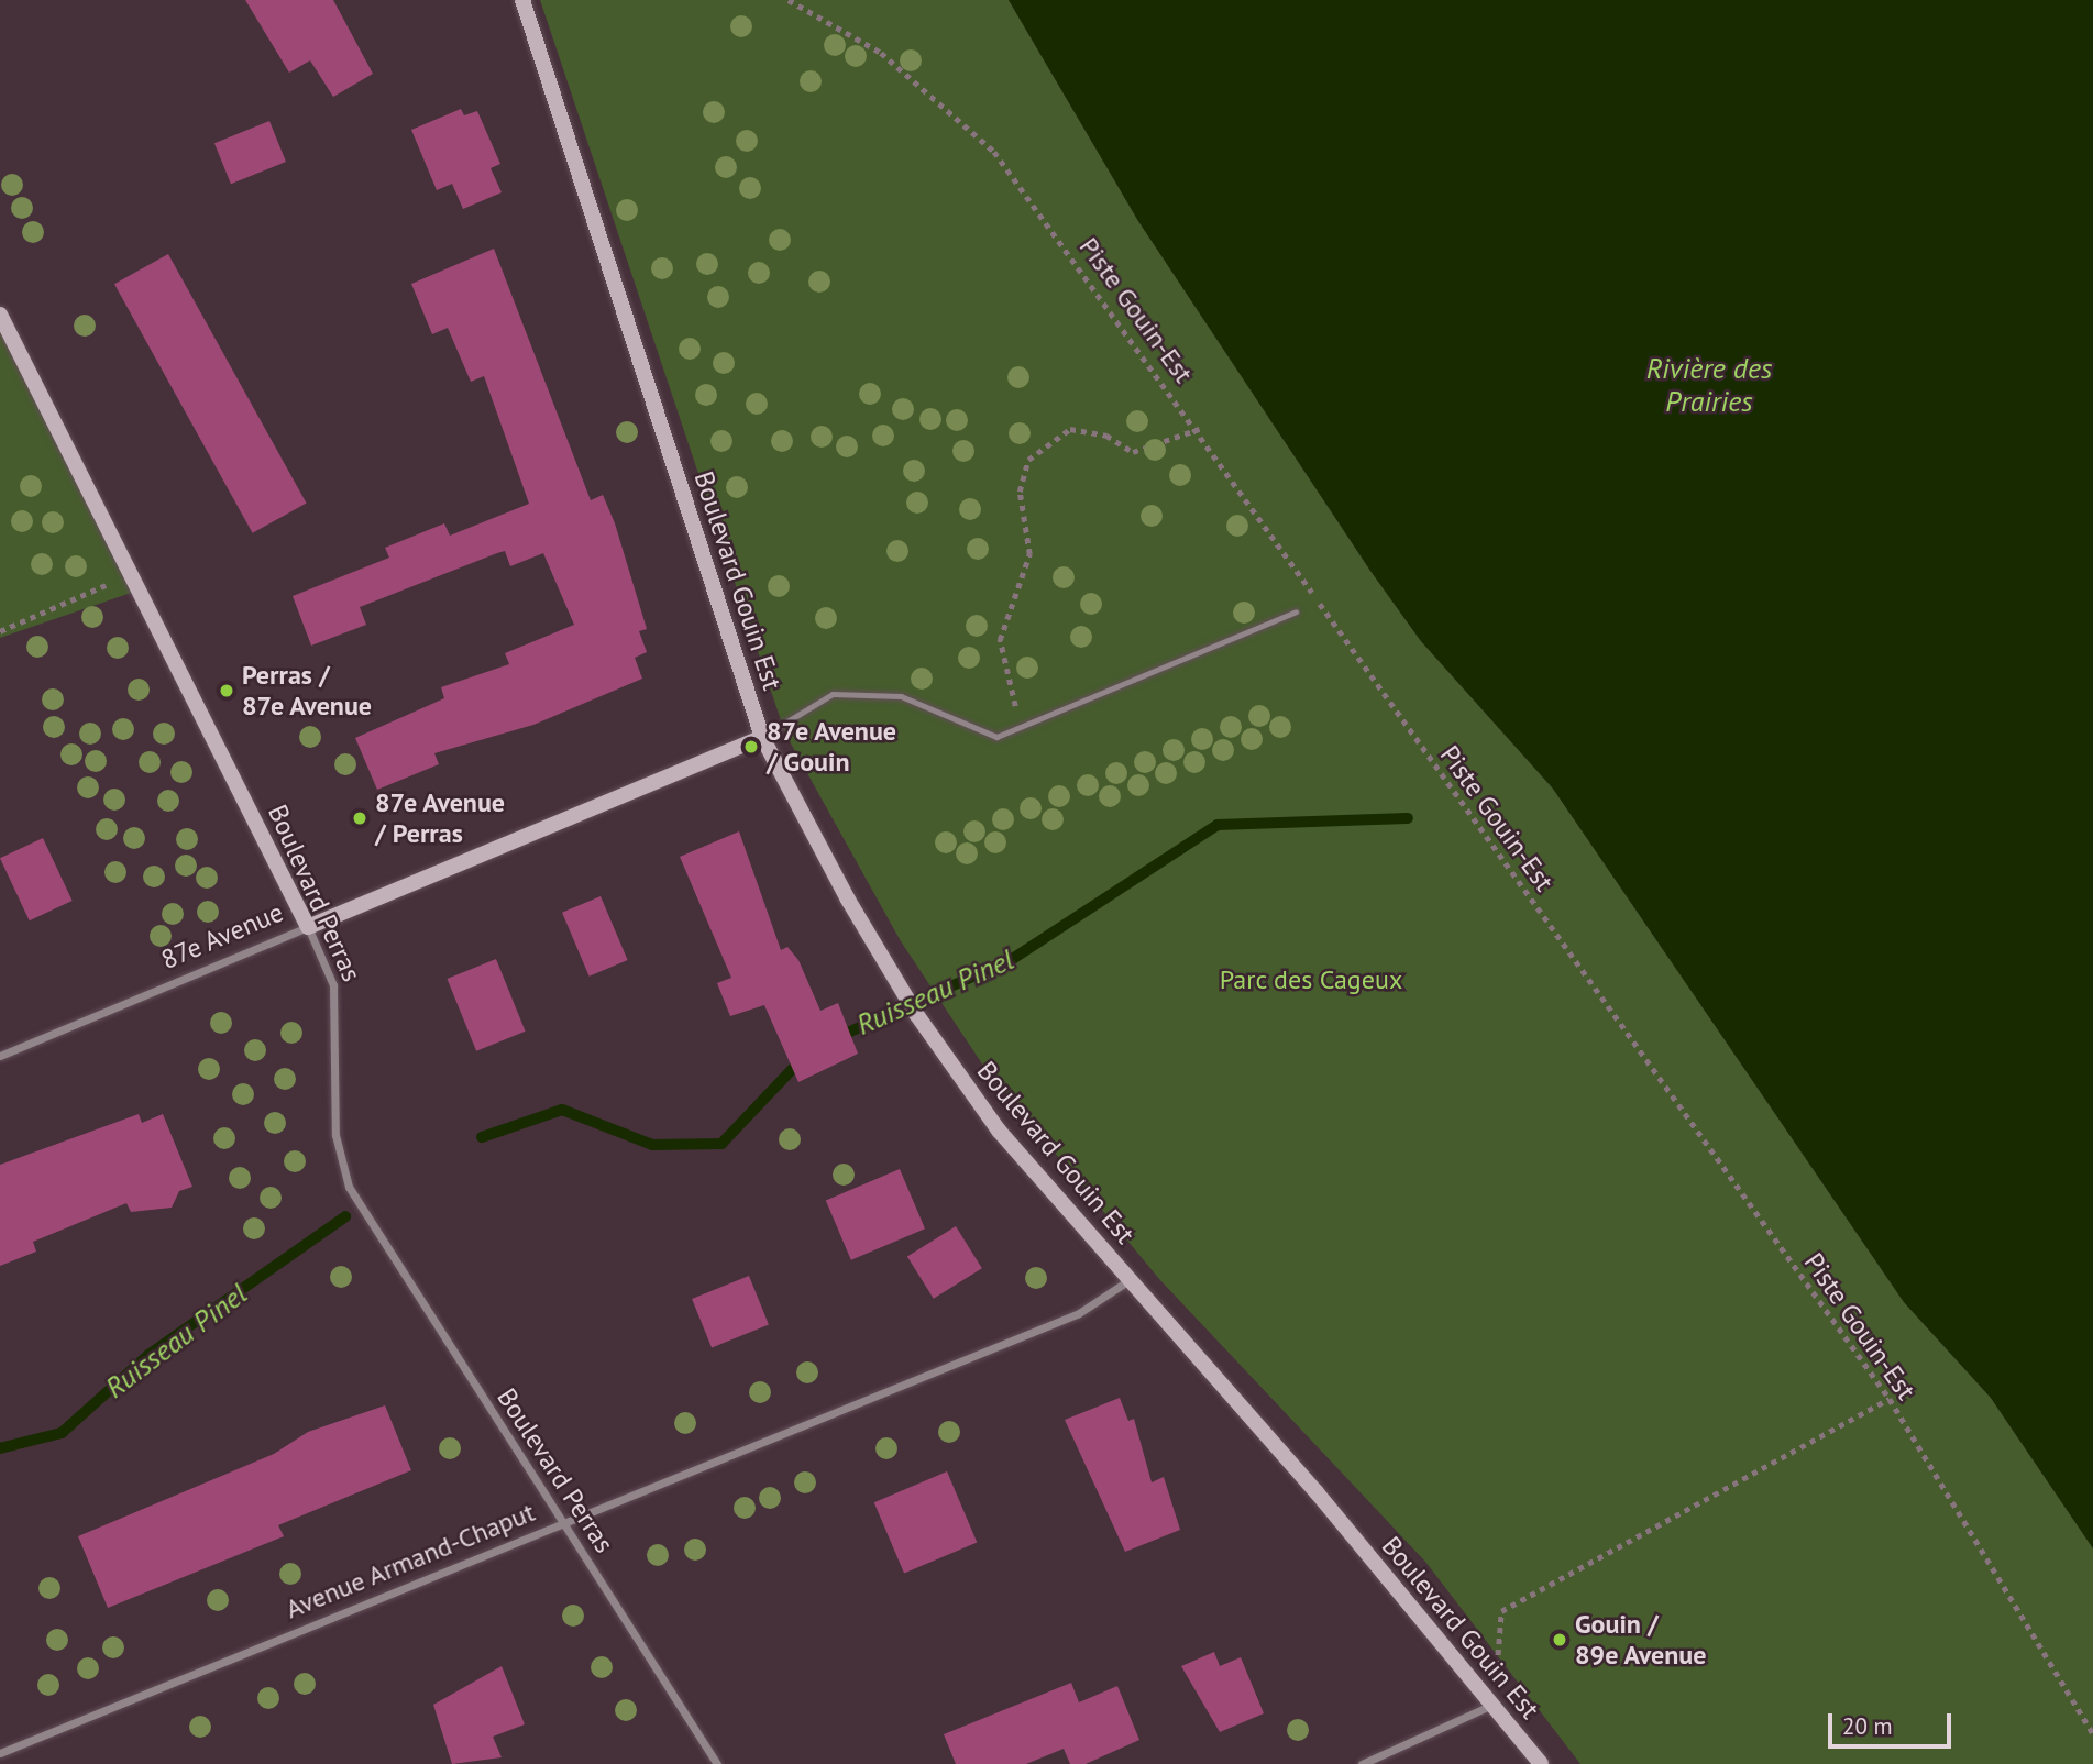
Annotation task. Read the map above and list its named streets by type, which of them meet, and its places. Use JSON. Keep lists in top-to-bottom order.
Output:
{
  "streets": {
    "street": [
      "Boulevard Gouin Est",
      "Boulevard Perras",
      "87e Avenue",
      "Avenue Armand-Chaput"
    ],
    "path": ["Piste Gouin-Est"]
  },
  "crossings": [
    ["Boulevard Gouin Est", "87e Avenue"],
    ["Boulevard Gouin Est", "Avenue Armand-Chaput"],
    ["Boulevard Perras", "87e Avenue"],
    ["Boulevard Perras", "Avenue Armand-Chaput"]
  ],
  "water": ["Rivière des Prairies", "Ruisseau Pinel"],
  "parks": ["Parc des Cageux"],
  "places": [
    "Perras / 87e Avenue",
    "87e Avenue / Gouin",
    "87e Avenue / Perras",
    "Gouin / 89e Avenue"
  ],
  "scale_bar": "20 m"
}
